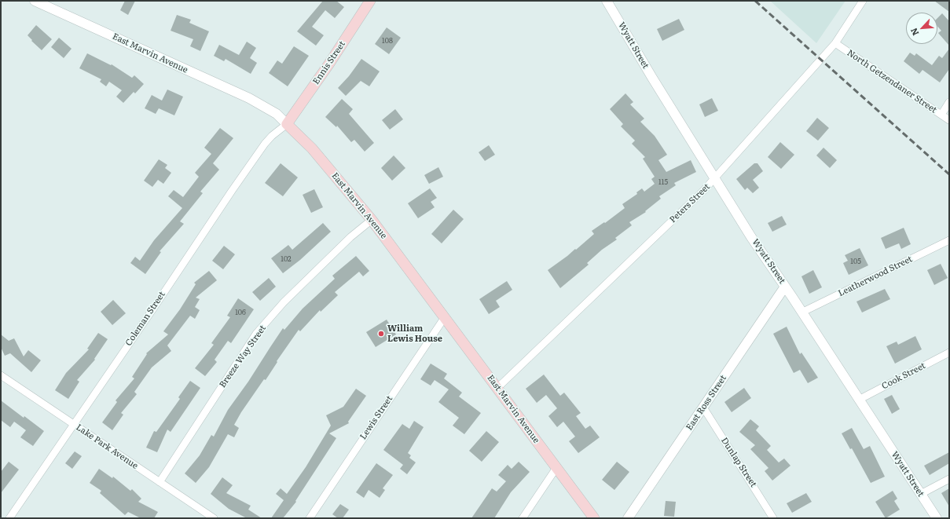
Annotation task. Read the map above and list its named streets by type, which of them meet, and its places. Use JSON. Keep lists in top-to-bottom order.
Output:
{
  "streets": {
    "main road": ["East Marvin Avenue", "Ennis Street"],
    "street": [
      "Wyatt Street",
      "North Getzendaner Street",
      "Peters Street",
      "Leatherwood Street",
      "Coleman Street",
      "Breeze Way Street",
      "Cook Street",
      "East Ross Street",
      "Lewis Street",
      "Lake Park Avenue",
      "Dunlap Street"
    ]
  },
  "crossings": [
    ["Wyatt Street", "Peters Street"],
    ["Wyatt Street", "Leatherwood Street"],
    ["Wyatt Street", "Cook Street"],
    ["Wyatt Street", "East Ross Street"],
    ["East Marvin Avenue", "Ennis Street"],
    ["East Marvin Avenue", "Peters Street"],
    ["East Marvin Avenue", "Coleman Street"],
    ["East Marvin Avenue", "Breeze Way Street"],
    ["East Marvin Avenue", "Lewis Street"],
    ["Ennis Street", "Coleman Street"],
    ["North Getzendaner Street", "Peters Street"],
    ["Coleman Street", "Lake Park Avenue"],
    ["Breeze Way Street", "Lake Park Avenue"],
    ["East Ross Street", "Dunlap Street"]
  ],
  "places": ["William Lewis House"],
  "house_numbers": [
    "108",
    "115",
    "102",
    "105",
    "106"
  ],
  "north": "bottom left"
}
